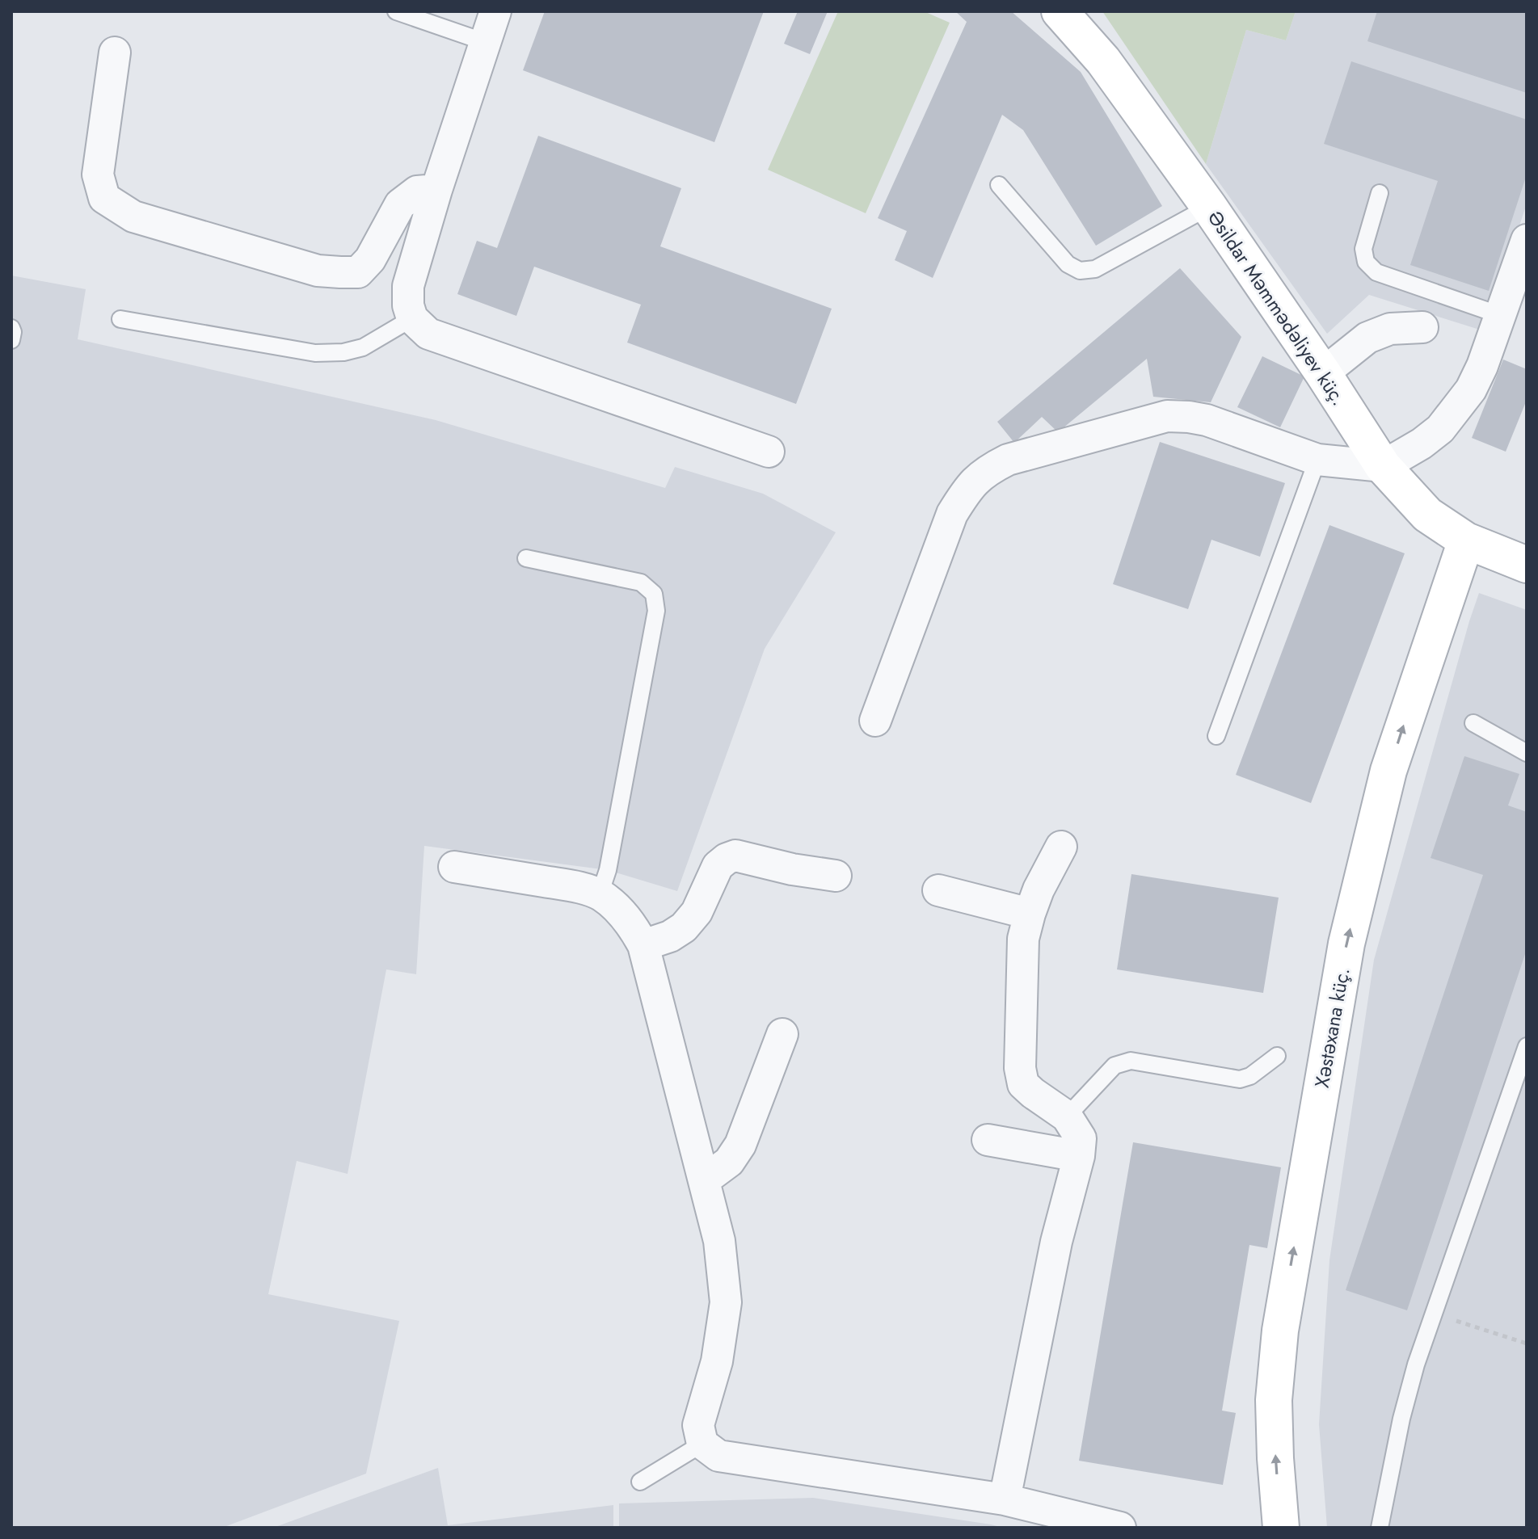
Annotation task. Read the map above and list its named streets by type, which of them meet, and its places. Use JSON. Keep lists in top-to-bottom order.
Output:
{
  "streets": {
    "street": ["Əsildar Məmmədəliyev küç.", "Xəstəxana küç."]
  },
  "crossings": [
    ["Əsildar Məmmədəliyev küç.", "Xəstəxana küç."]
  ]
}
